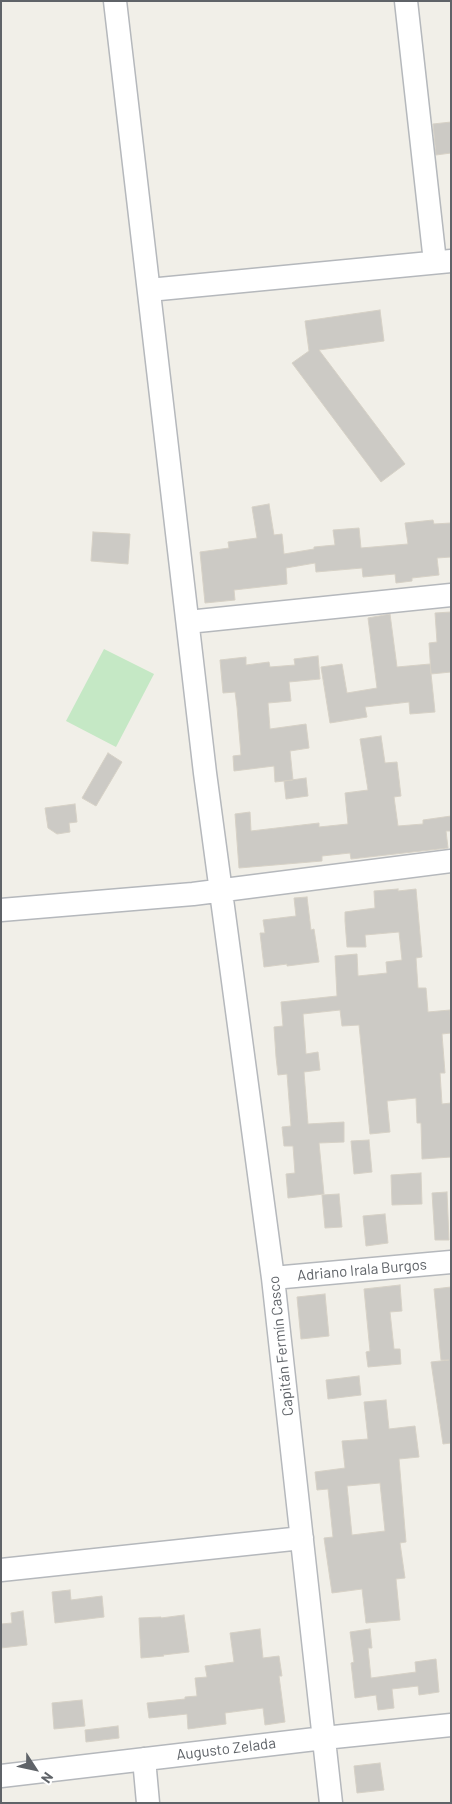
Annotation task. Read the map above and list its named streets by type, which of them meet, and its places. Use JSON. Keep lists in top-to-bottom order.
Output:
{
  "streets": {
    "street": ["Adriano Irala Burgos", "Capitán Fermín Casco", "Augusto Zelada"]
  },
  "crossings": [
    ["Adriano Irala Burgos", "Capitán Fermín Casco"],
    ["Capitán Fermín Casco", "Augusto Zelada"]
  ],
  "north": "bottom right"
}
